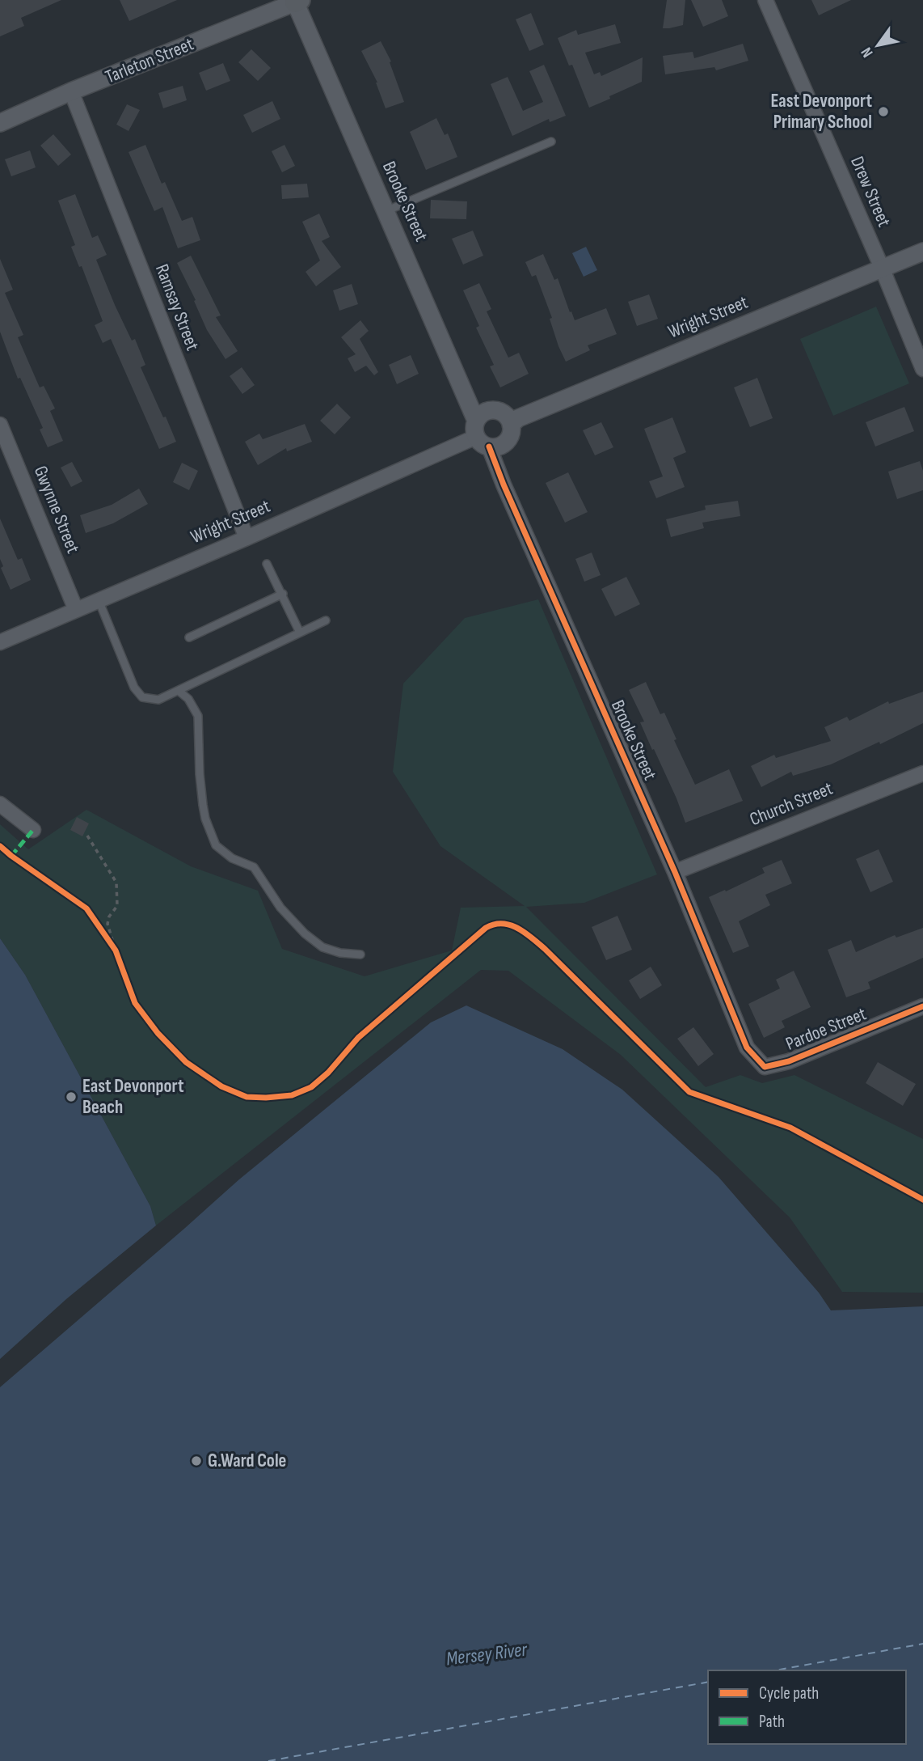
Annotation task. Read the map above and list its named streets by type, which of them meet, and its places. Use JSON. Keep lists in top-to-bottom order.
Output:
{
  "streets": {
    "street": [
      "Tarleton Street",
      "Drew Street",
      "Brooke Street",
      "Ramsay Street",
      "Wright Street",
      "Gwynne Street",
      "Church Street",
      "Pardoe Street"
    ]
  },
  "crossings": [
    ["Tarleton Street", "Brooke Street"],
    ["Tarleton Street", "Ramsay Street"],
    ["Drew Street", "Wright Street"],
    ["Brooke Street", "Wright Street"],
    ["Brooke Street", "Church Street"],
    ["Brooke Street", "Pardoe Street"],
    ["Ramsay Street", "Wright Street"],
    ["Wright Street", "Gwynne Street"]
  ],
  "water": ["Mersey River"],
  "places": ["East Devonport Primary School", "East Devonport Beach", "G.Ward Cole"],
  "legend": ["Cycle path", "Path"],
  "north": "bottom left"
}
